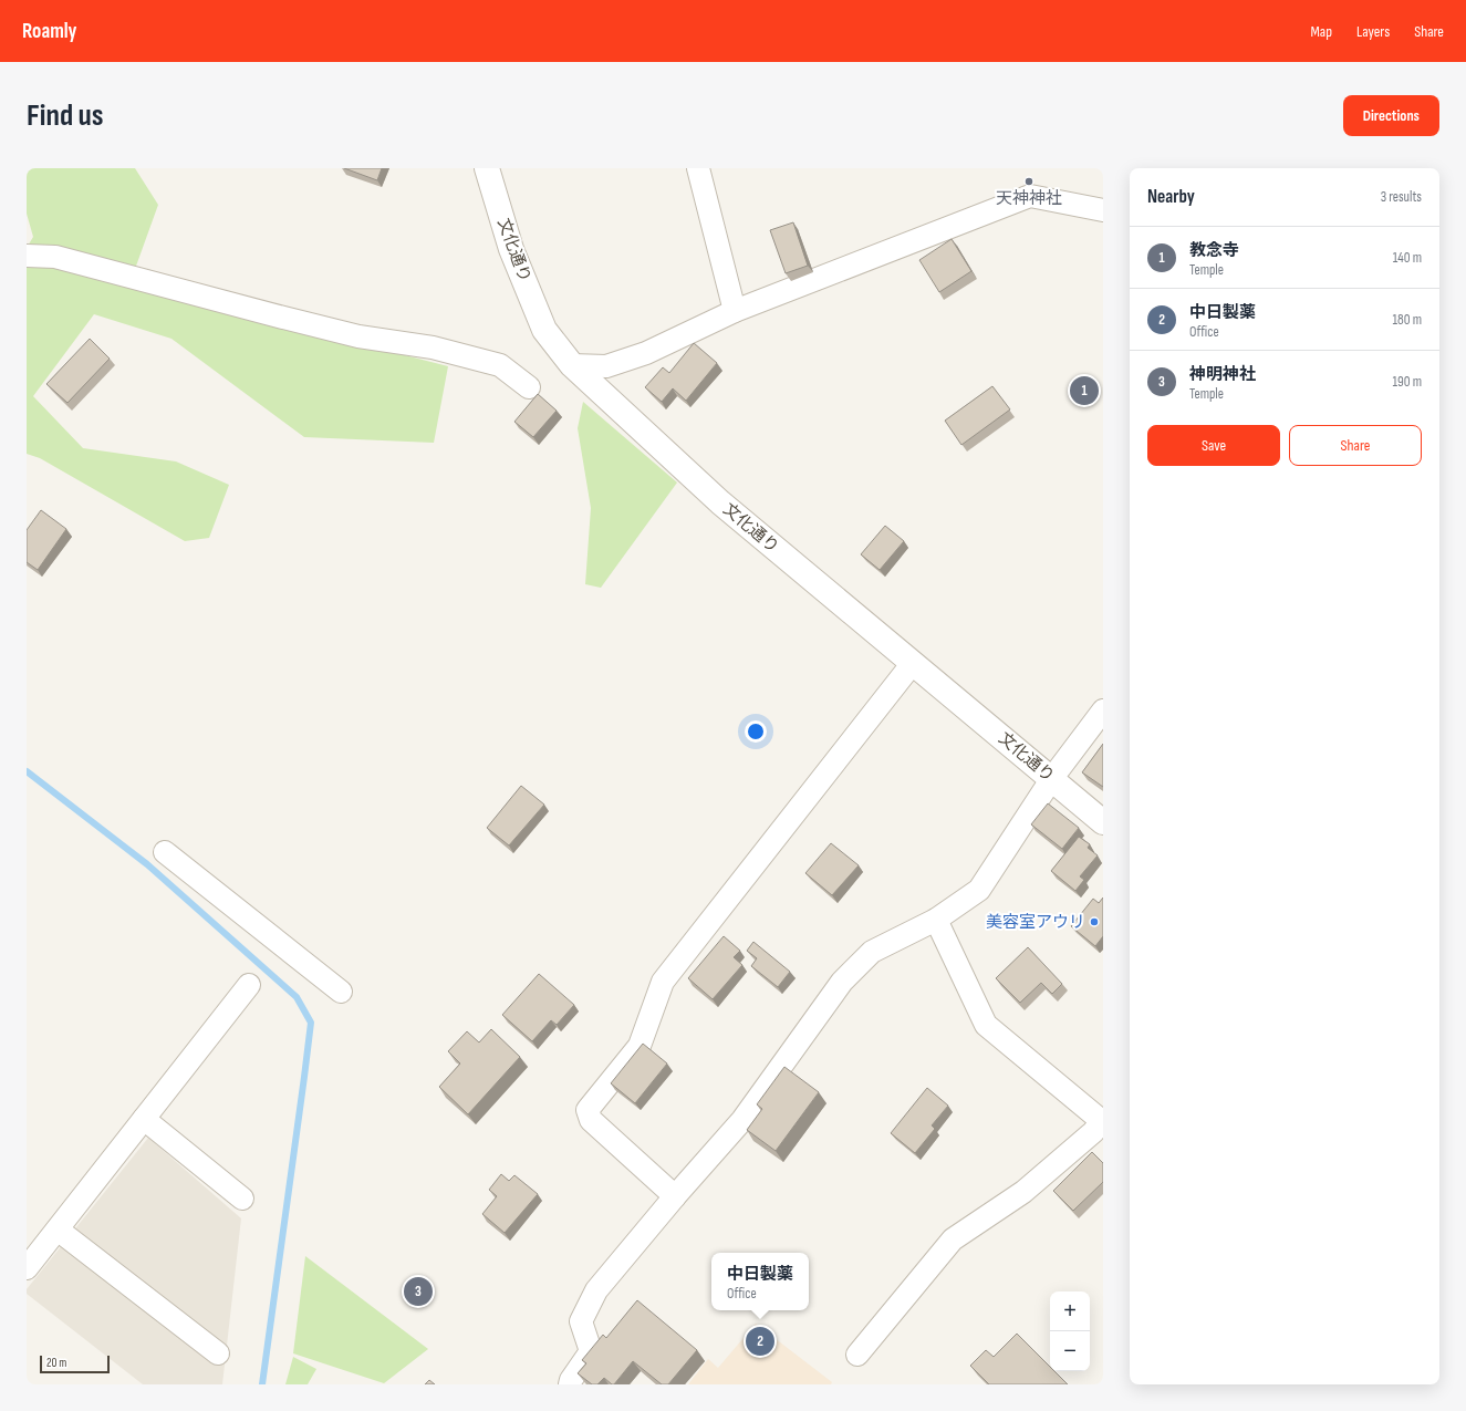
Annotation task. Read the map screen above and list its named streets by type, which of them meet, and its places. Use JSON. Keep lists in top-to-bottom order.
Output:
{
  "streets": {
    "street": ["文化通り"]
  },
  "places": ["天神神社", "美容室アウリ"],
  "scale_bar": "20 m",
  "page": {
    "header": "Roamly",
    "nav": ["Map", "Layers", "Share"],
    "buttons": [
      "Directions",
      ["Save", "Share"]
    ],
    "title": "Find us",
    "heading": ["Nearby", "3 results"],
    "list": [
      {
        "mark": "1",
        "name": "教念寺",
        "note": "Temple",
        "value": "140 m"
      },
      {
        "mark": "2",
        "name": "中日製薬",
        "note": "Office",
        "value": "180 m"
      },
      {
        "mark": "3",
        "name": "神明神社",
        "note": "Temple",
        "value": "190 m"
      }
    ],
    "pins": ["1", "3", "2"],
    "popup": ["中日製薬", "Office"],
    "map_buttons": ["+", "−"],
    "scale": "20 m"
  }
}
